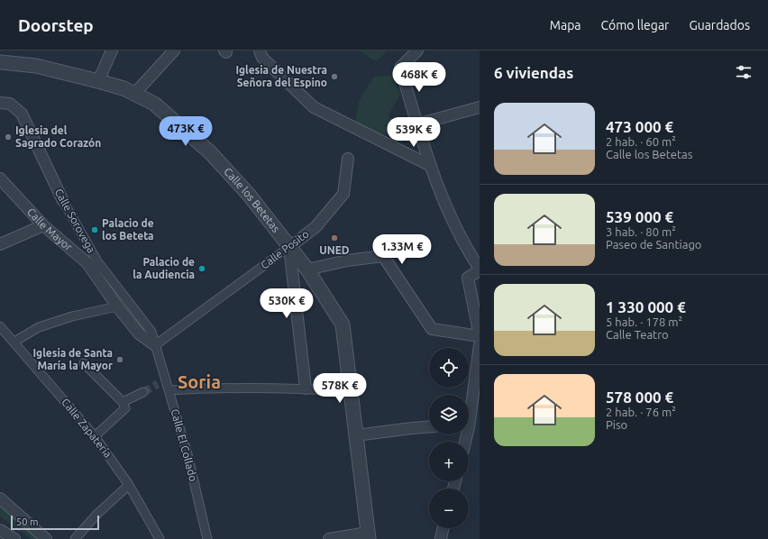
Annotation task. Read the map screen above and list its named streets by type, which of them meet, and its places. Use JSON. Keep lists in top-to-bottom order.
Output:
{
  "streets": {
    "street": [
      "Calle los Betetas",
      "Calle Sorovega",
      "Calle Mayor",
      "Calle Posito",
      "Calle Zapatería",
      "Calle El Collado"
    ]
  },
  "crossings": [
    ["Calle los Betetas", "Calle Posito"],
    ["Calle Sorovega", "Calle El Collado"],
    ["Calle Mayor", "Calle Posito"],
    ["Calle Mayor", "Calle El Collado"],
    ["Calle Posito", "Calle El Collado"]
  ],
  "districts": ["Soria"],
  "places": [
    "Iglesia de Nuestra Señora del Espino",
    "Iglesia del Sagrado Corazón",
    "Palacio de los Beteta",
    "UNED",
    "Palacio de la Audiencia",
    "Iglesia de Santa María la Mayor"
  ],
  "scale_bar": "50 m",
  "page": {
    "header": "Doorstep",
    "nav": ["Mapa", "Cómo llegar", "Guardados"],
    "heading": "6 viviendas",
    "price": [
      "468K €",
      "473K €",
      "539K €",
      "1.33M €",
      "530K €",
      "578K €"
    ],
    "list": [
      {
        "name": "473 000 €",
        "note": "2 hab. · 60 m² · Calle los Betetas"
      },
      {
        "name": "539 000 €",
        "note": "3 hab. · 80 m² · Paseo de Santiago"
      },
      {
        "name": "1 330 000 €",
        "note": "5 hab. · 178 m² · Calle Teatro"
      },
      {
        "name": "578 000 €",
        "note": "2 hab. · 76 m² · Piso"
      }
    ],
    "map_buttons": ["+", "−"],
    "scale": "50 m"
  }
}
